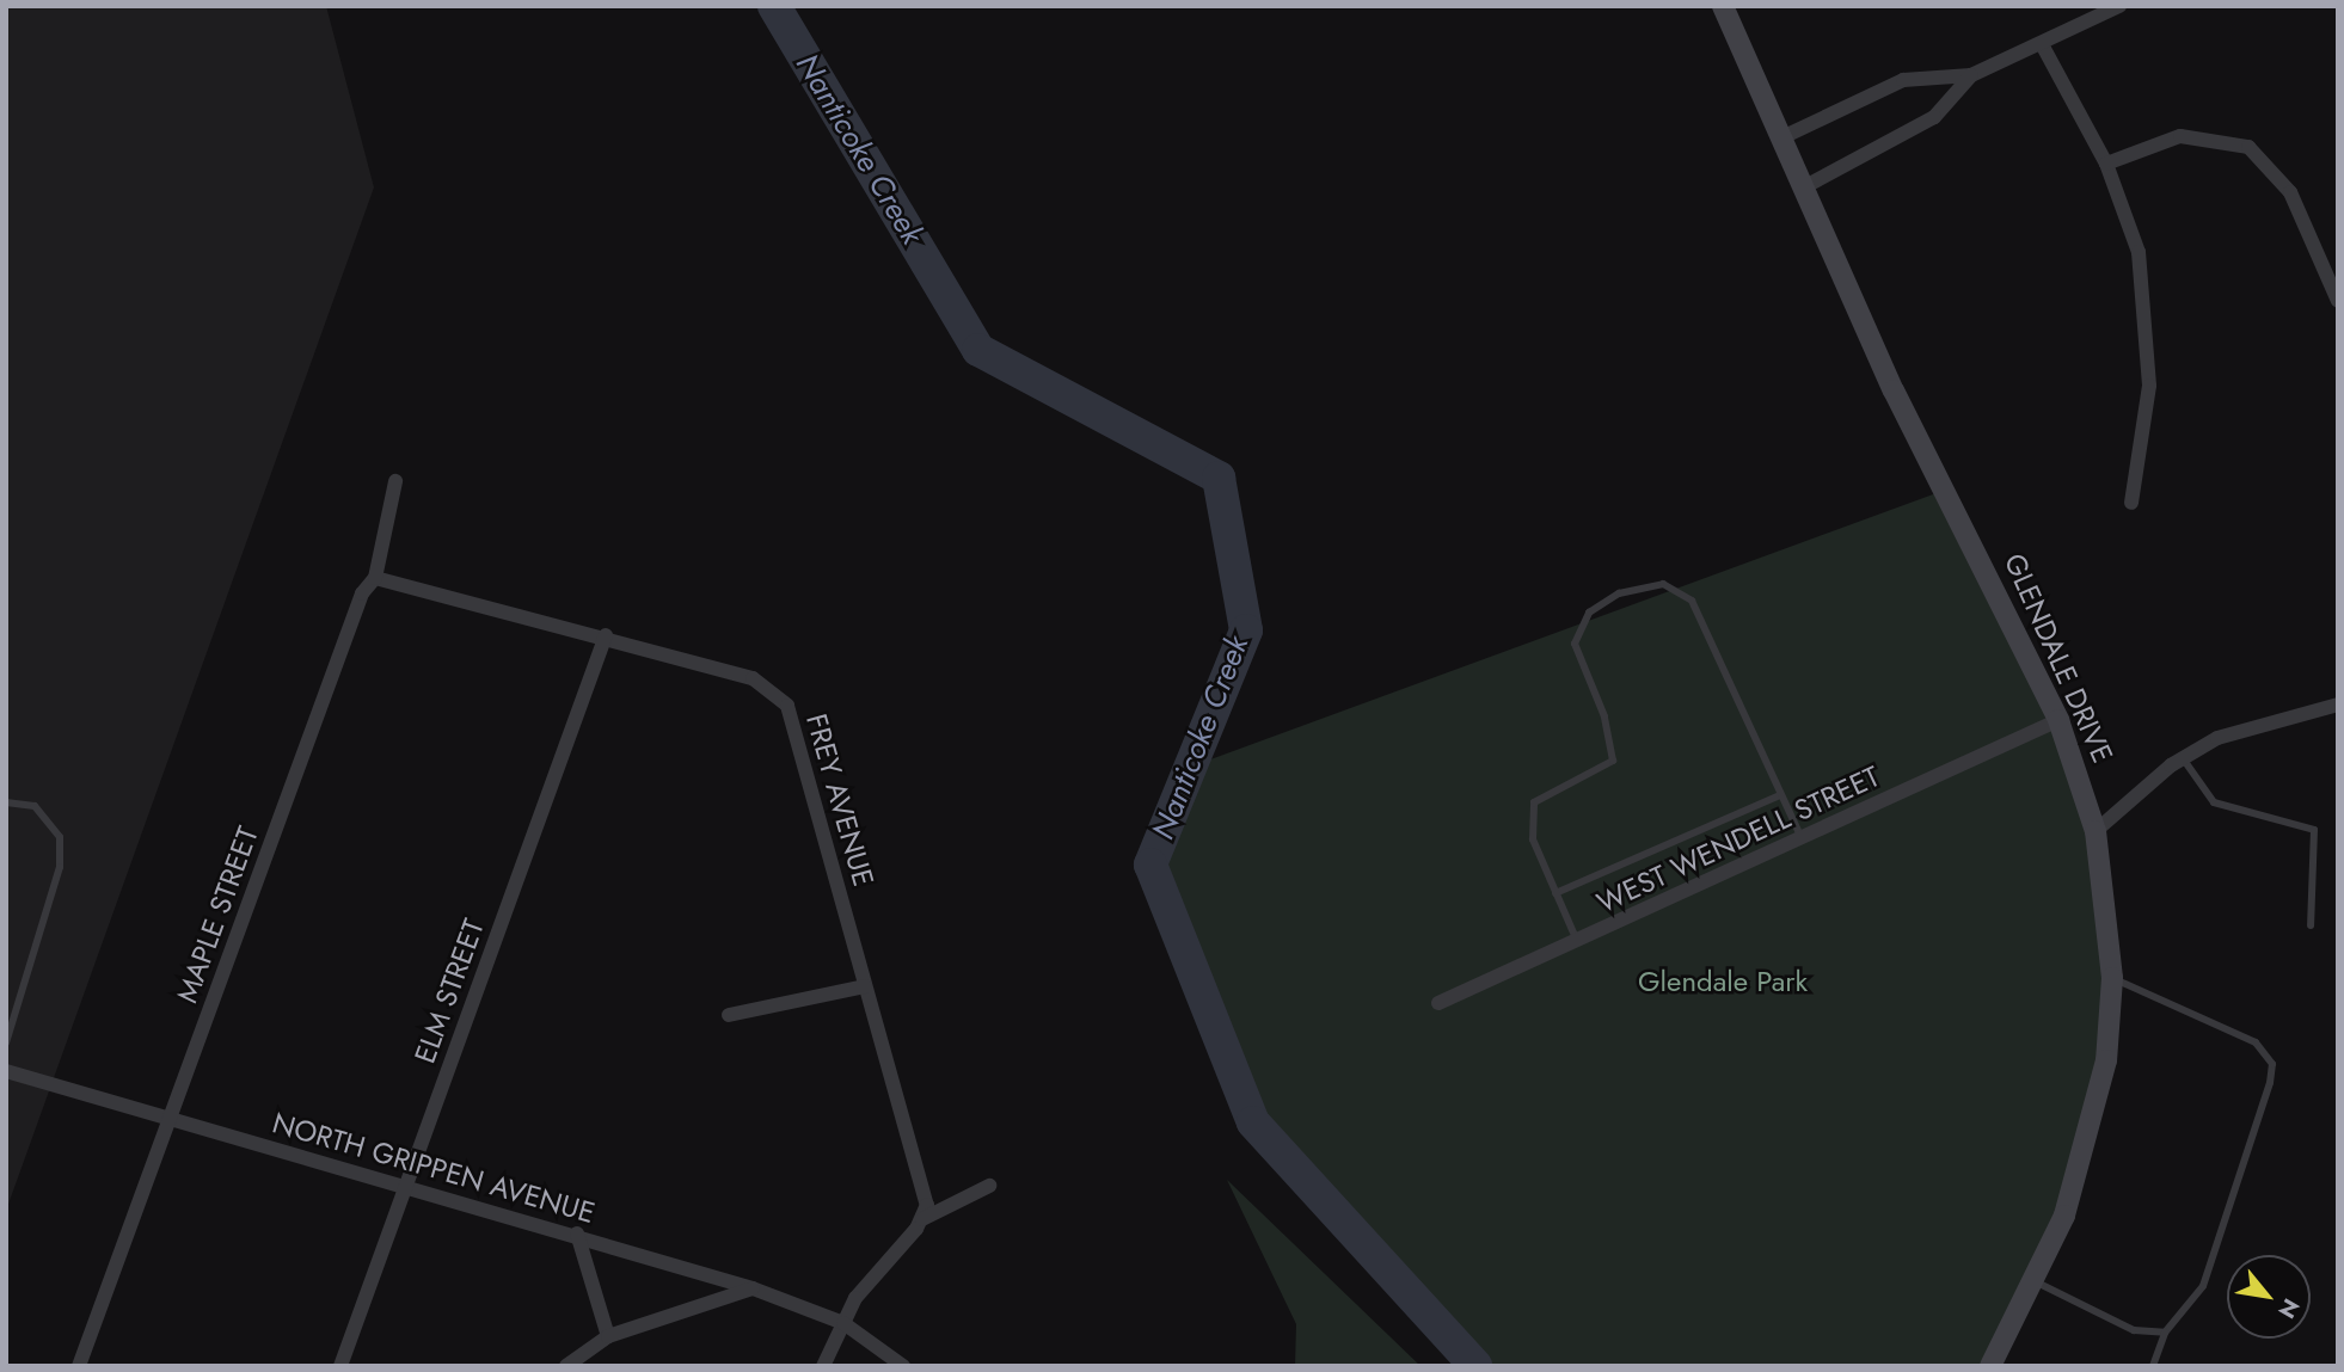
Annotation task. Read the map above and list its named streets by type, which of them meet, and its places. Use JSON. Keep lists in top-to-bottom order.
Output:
{
  "streets": {
    "street": [
      "GLENDALE DRIVE",
      "FREY AVENUE",
      "WEST WENDELL STREET",
      "MAPLE STREET",
      "ELM STREET",
      "NORTH GRIPPEN AVENUE"
    ]
  },
  "crossings": [
    ["GLENDALE DRIVE", "WEST WENDELL STREET"],
    ["FREY AVENUE", "MAPLE STREET"],
    ["FREY AVENUE", "ELM STREET"],
    ["MAPLE STREET", "NORTH GRIPPEN AVENUE"],
    ["ELM STREET", "NORTH GRIPPEN AVENUE"]
  ],
  "water": ["Nanticoke Creek"],
  "parks": ["Glendale Park"],
  "north": "bottom right"
}
